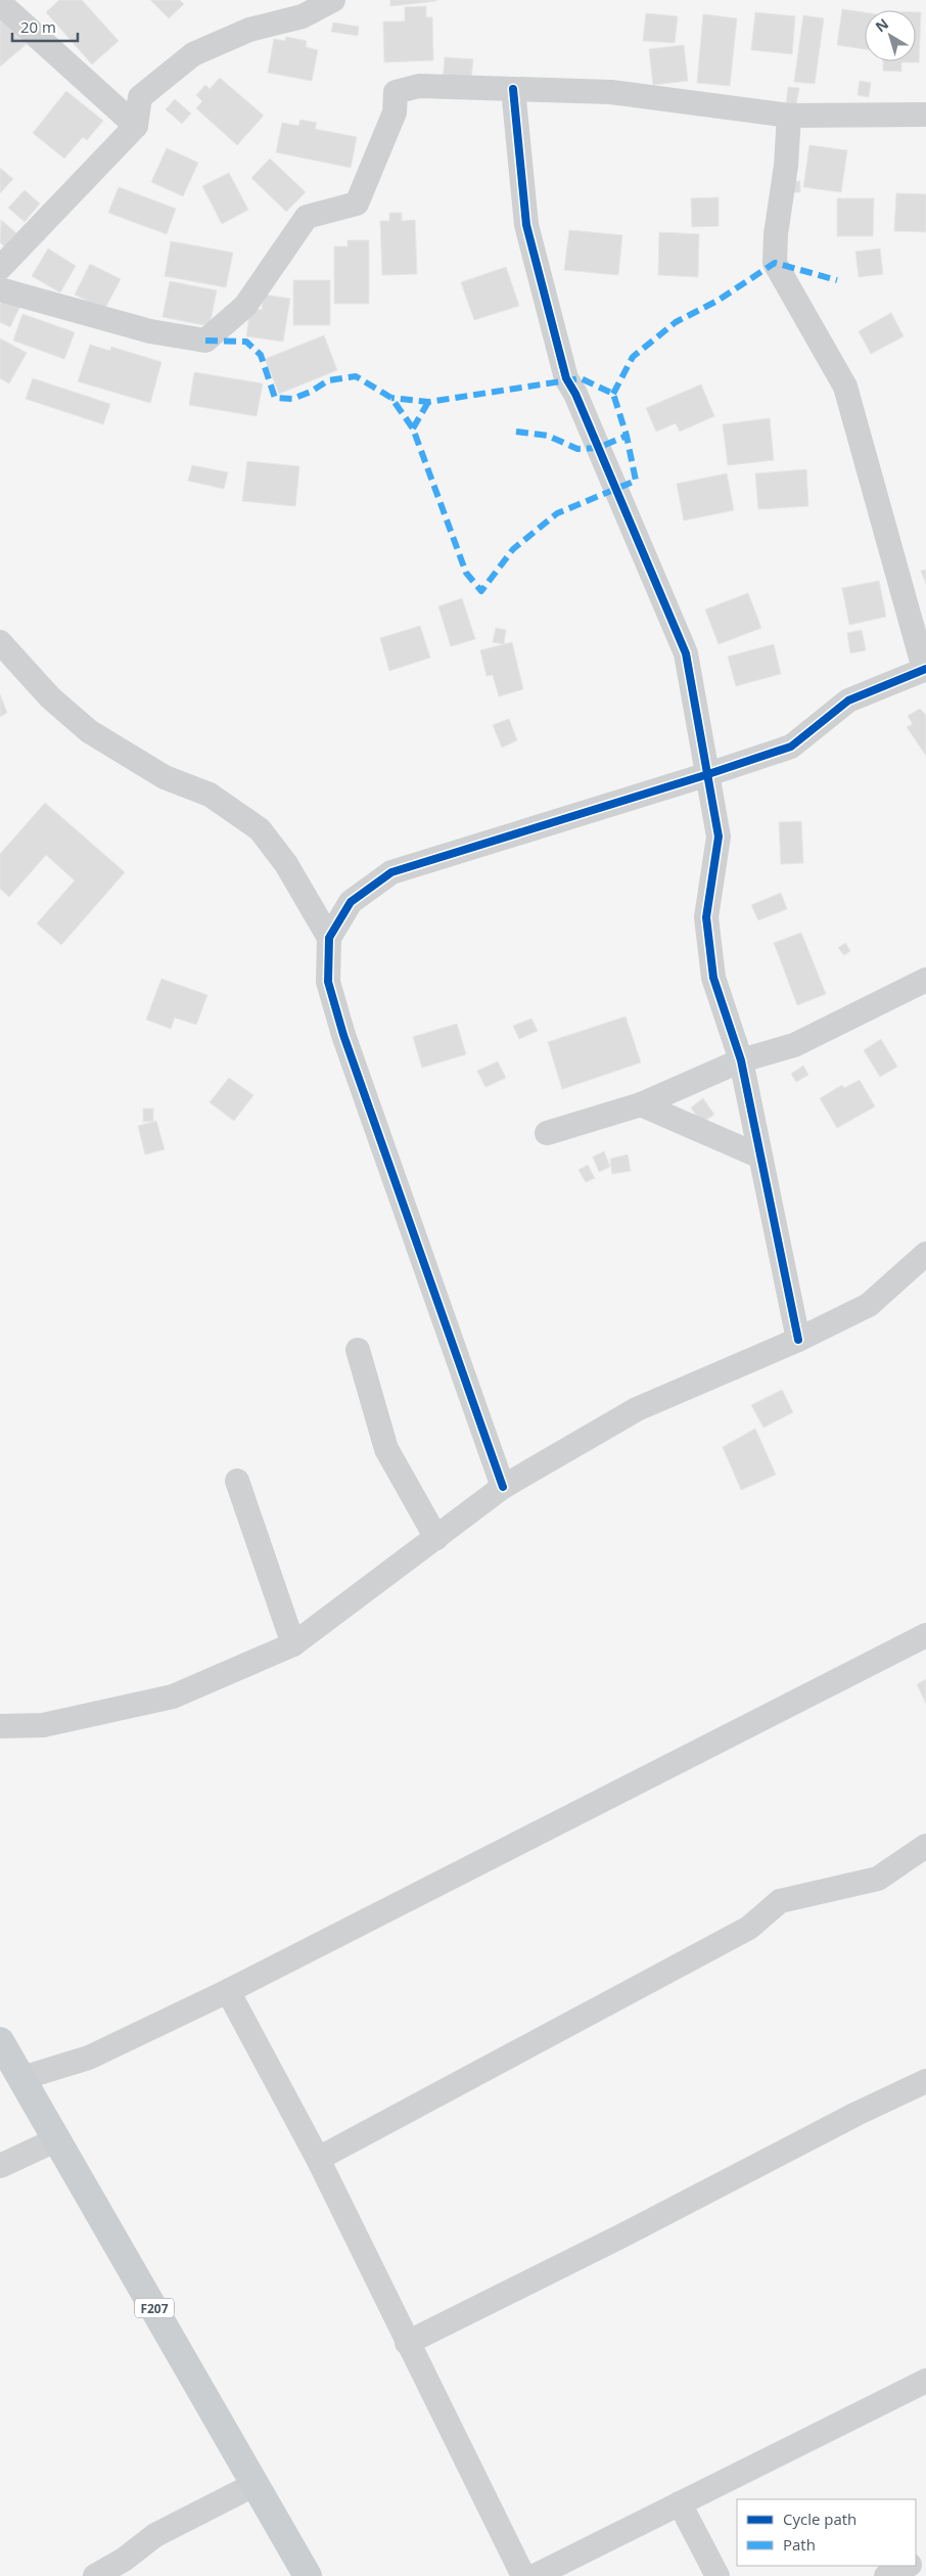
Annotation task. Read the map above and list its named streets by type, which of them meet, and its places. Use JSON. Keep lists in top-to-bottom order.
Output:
{
  "streets": {
    "main road": ["F207"]
  },
  "legend": ["Cycle path", "Path"],
  "scale_bar": "20 m",
  "north": "top left"
}
